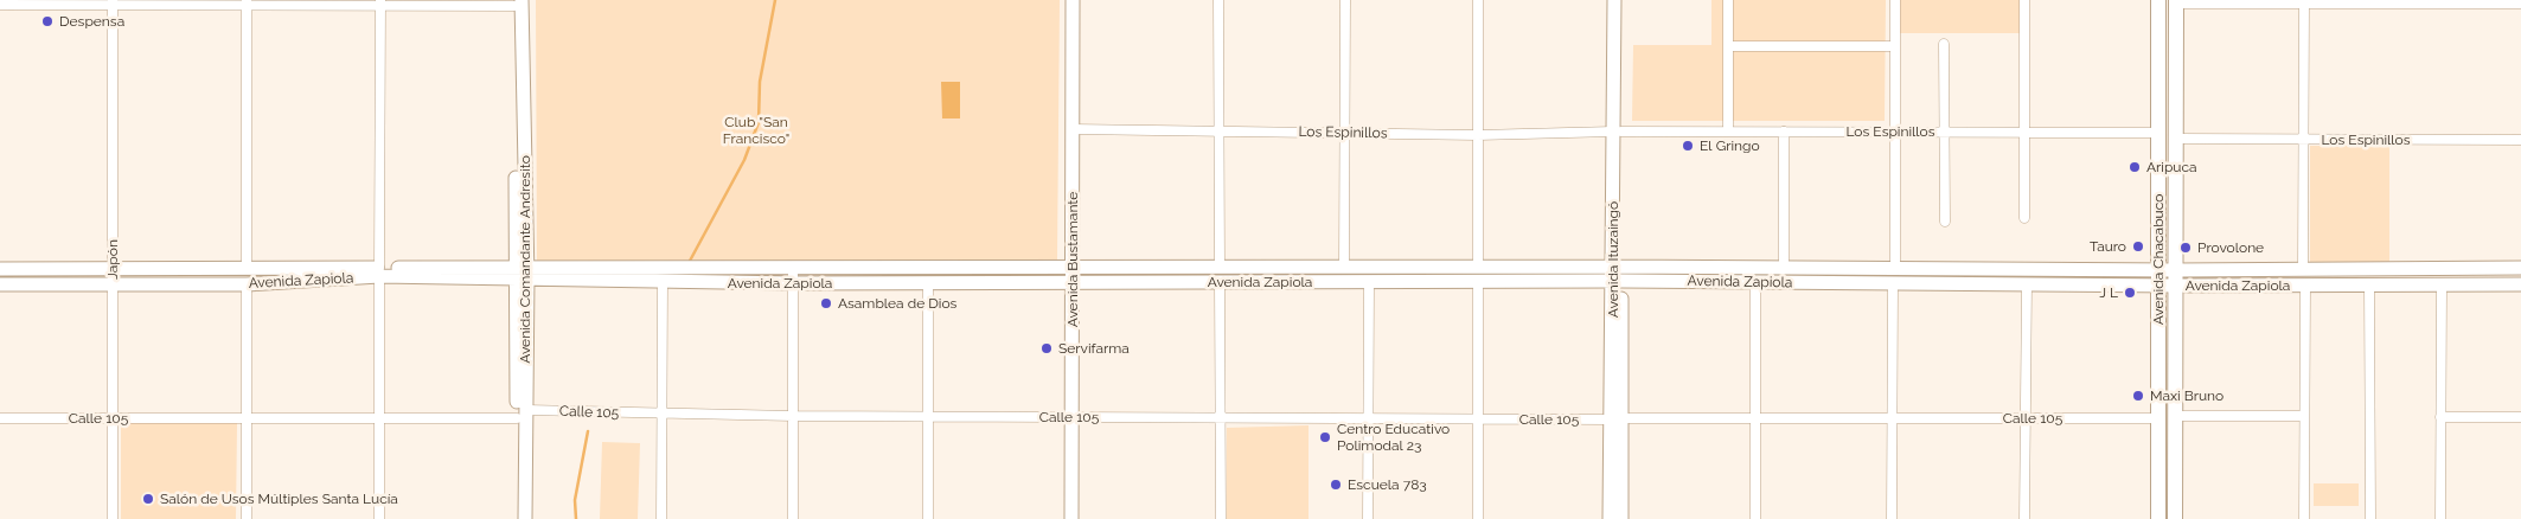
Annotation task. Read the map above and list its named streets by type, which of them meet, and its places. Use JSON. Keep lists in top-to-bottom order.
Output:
{
  "streets": {
    "main road": [
      "Avenida Comandante Andresito",
      "Avenida Bustamante",
      "Avenida Ituzaingó",
      "Avenida Chacabuco",
      "Avenida Zapiola"
    ],
    "street": ["Los Espinillos", "Japón", "Calle 105"]
  },
  "crossings": [
    ["Los Espinillos", "Avenida Bustamante"],
    ["Los Espinillos", "Avenida Ituzaingó"],
    ["Los Espinillos", "Avenida Chacabuco"],
    ["Japón", "Avenida Zapiola"],
    ["Japón", "Calle 105"],
    ["Avenida Comandante Andresito", "Avenida Zapiola"],
    ["Avenida Comandante Andresito", "Calle 105"],
    ["Avenida Bustamante", "Avenida Zapiola"],
    ["Avenida Bustamante", "Calle 105"],
    ["Avenida Ituzaingó", "Avenida Zapiola"],
    ["Avenida Ituzaingó", "Calle 105"],
    ["Avenida Chacabuco", "Avenida Zapiola"],
    ["Avenida Chacabuco", "Calle 105"]
  ],
  "parks": ["Club \"San Francisco\""],
  "places": [
    "Despensa",
    "El Gringo",
    "Aripuca",
    "Tauro",
    "Provolone",
    "J L",
    "Asamblea de Dios",
    "Servifarma",
    "Maxi Bruno",
    "Centro Educativo Polimodal 23",
    "Escuela 783",
    "Salón de Usos Múltiples Santa Lucía"
  ]
}
